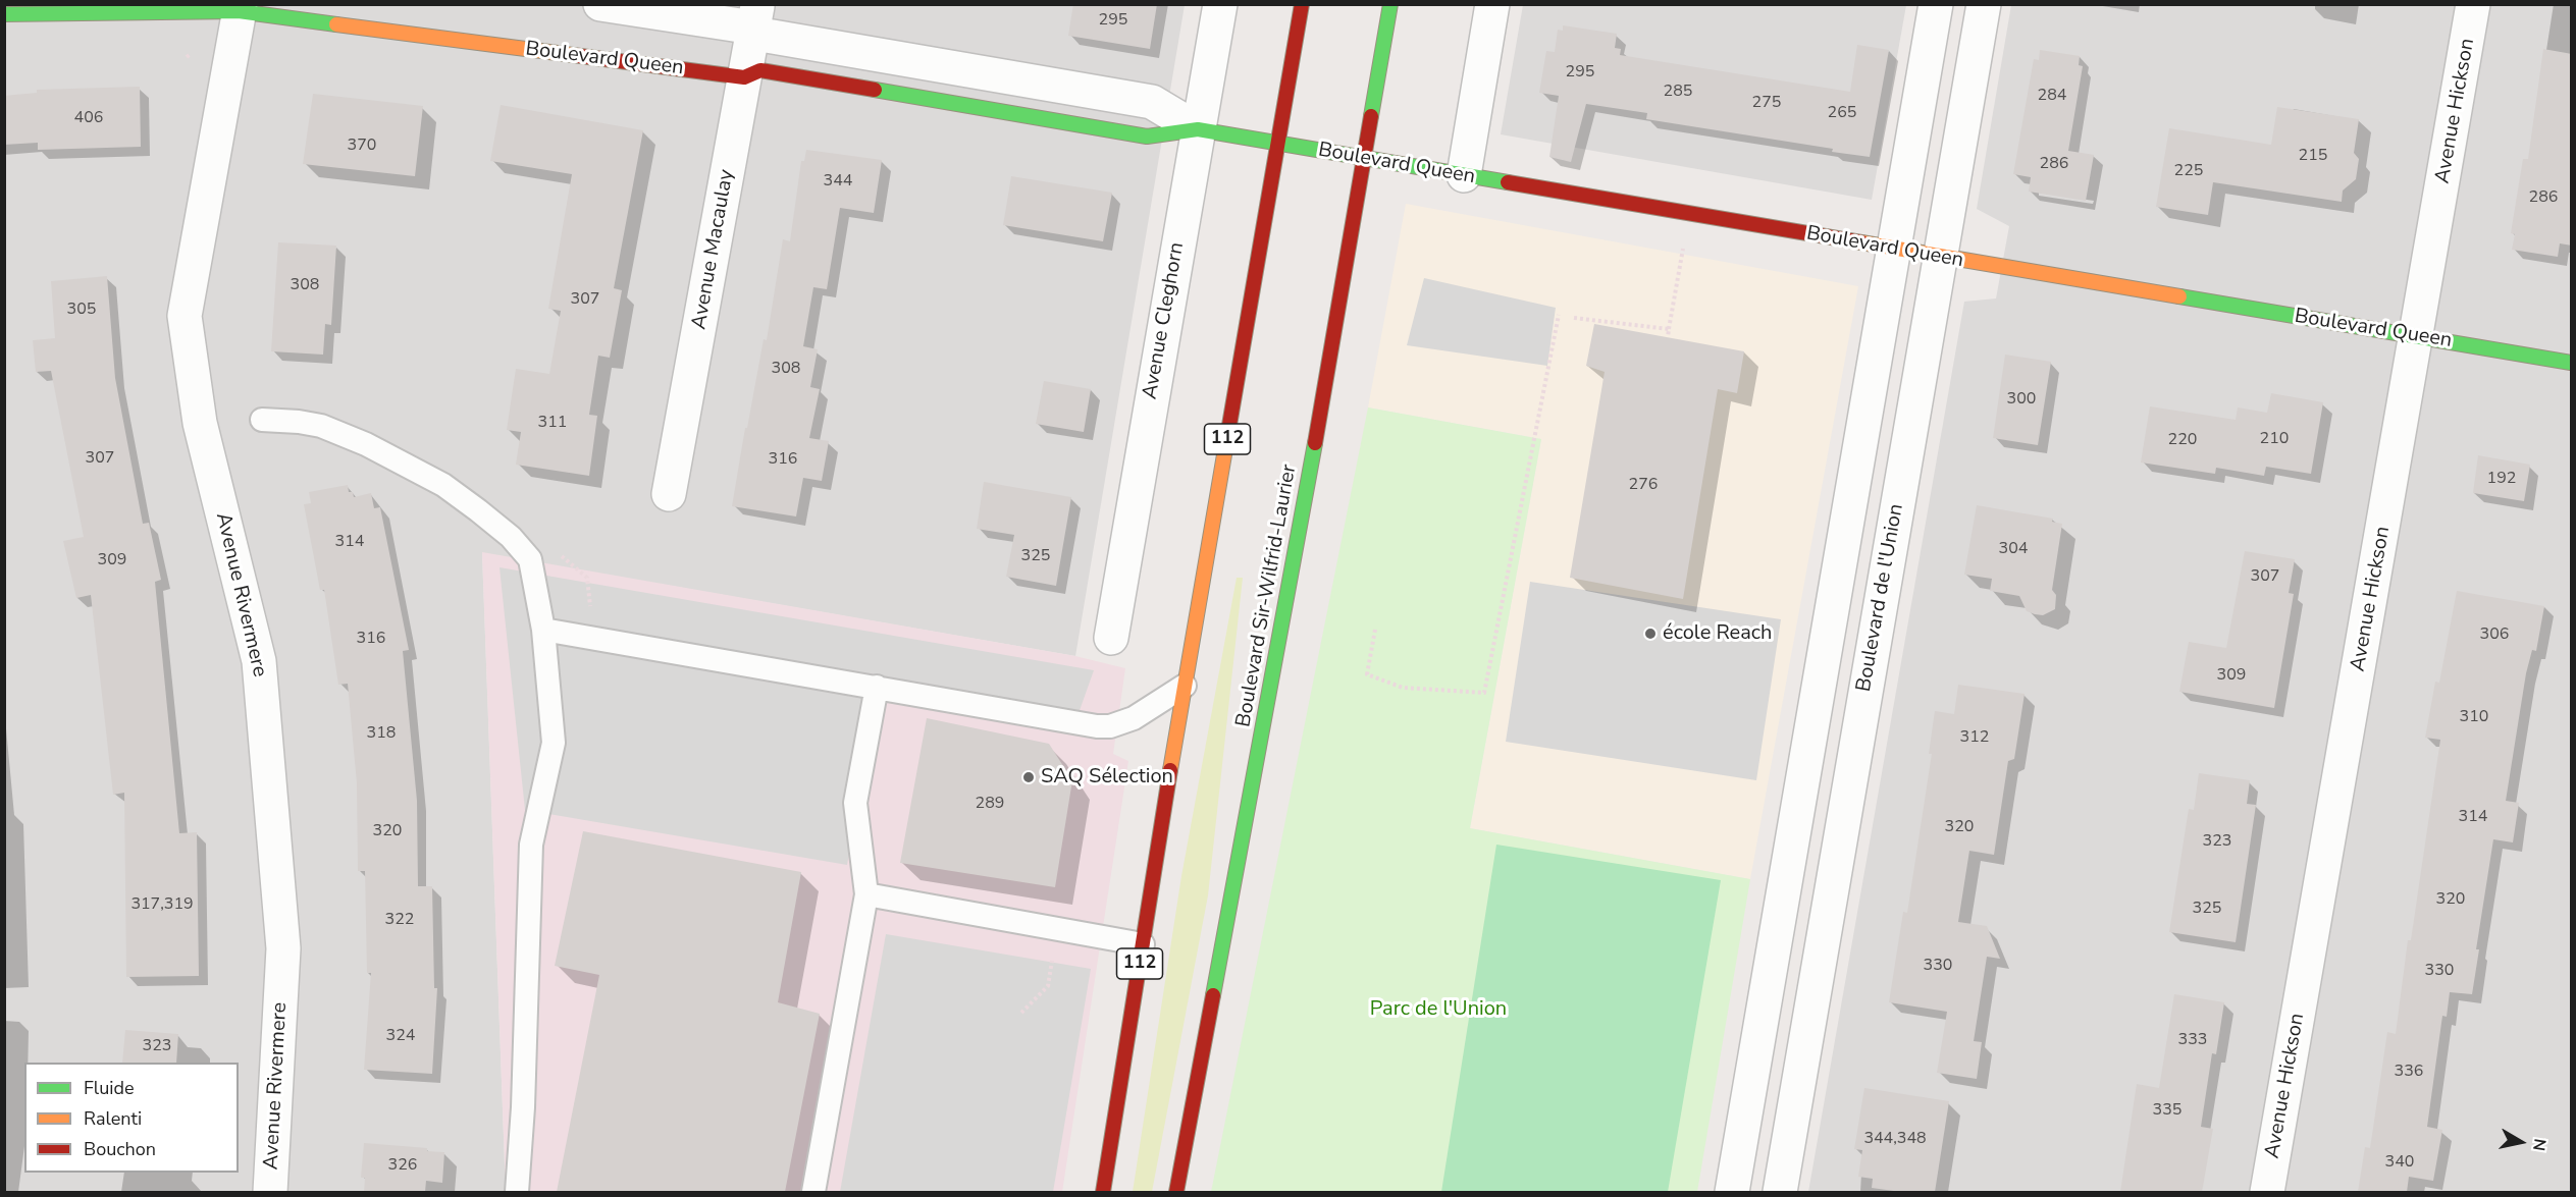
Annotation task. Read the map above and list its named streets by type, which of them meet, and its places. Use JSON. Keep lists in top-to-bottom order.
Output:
{
  "streets": {
    "street": [
      "Boulevard Queen",
      "Avenue Hickson",
      "Avenue Macaulay",
      "Avenue Cleghorn",
      "112",
      "Avenue Rivermere",
      "Boulevard Sir-Wilfrid-Laurier",
      "Boulevard de l'Union"
    ]
  },
  "crossings": [
    ["Boulevard Queen", "Avenue Hickson"],
    ["Boulevard Queen", "Avenue Macaulay"],
    ["Boulevard Queen", "Avenue Cleghorn"],
    ["Boulevard Queen", "112"],
    ["Boulevard Queen", "Avenue Rivermere"],
    ["Boulevard Queen", "Boulevard Sir-Wilfrid-Laurier"],
    ["Boulevard Queen", "Boulevard de l'Union"]
  ],
  "parks": ["Parc de l'Union"],
  "places": ["école Reach", "SAQ Sélection"],
  "house_numbers": [
    "295",
    "295",
    "285",
    "284",
    "275",
    "265",
    "406",
    "370",
    "215",
    "286",
    "225",
    "344",
    "286",
    "308",
    "307",
    "305",
    "308",
    "300",
    "311",
    "210",
    "220",
    "307",
    "316",
    "192",
    "276",
    "314",
    "304",
    "325",
    "309",
    "307",
    "306",
    "316",
    "309",
    "310",
    "318",
    "312",
    "289",
    "314",
    "320",
    "320",
    "323",
    "320",
    "317,319",
    "325",
    "322",
    "330",
    "330",
    "324",
    "333",
    "323",
    "336",
    "335",
    "344,348",
    "340",
    "326"
  ],
  "legend": ["Fluide", "Ralenti", "Bouchon"],
  "north": "right"
}
